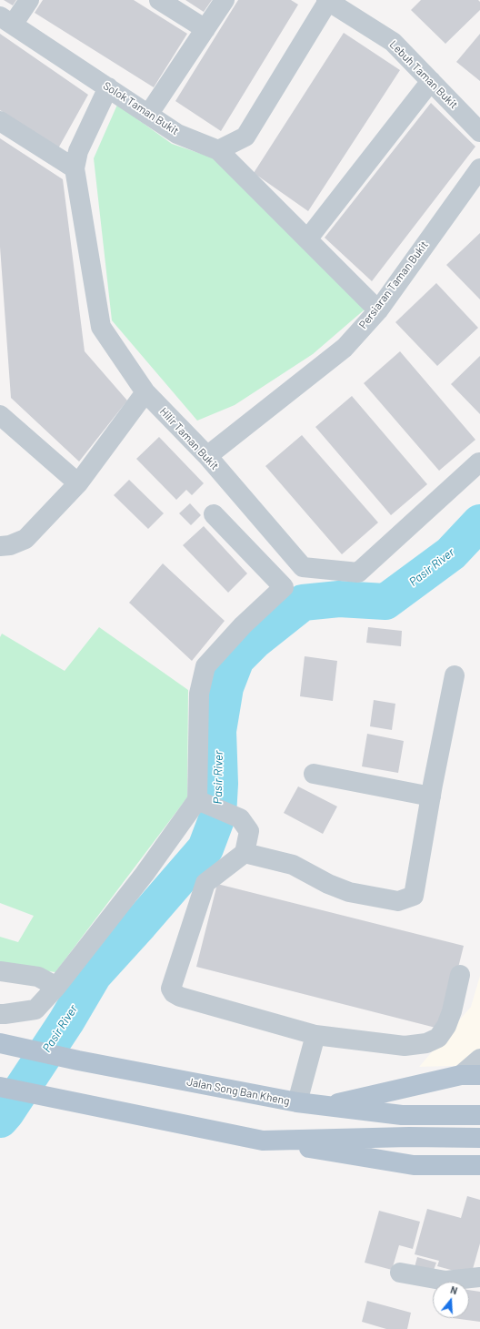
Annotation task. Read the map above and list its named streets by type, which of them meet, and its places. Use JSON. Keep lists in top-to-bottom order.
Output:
{
  "streets": {
    "main road": ["Jalan Song Ban Kheng"],
    "street": [
      "Lebuh Taman Bukit",
      "Solok Taman Bukit",
      "Persiaran Taman Bukit",
      "Hilir Taman Bukit"
    ]
  },
  "crossings": [
    ["Solok Taman Bukit", "Hilir Taman Bukit"],
    ["Persiaran Taman Bukit", "Hilir Taman Bukit"]
  ],
  "water": ["Pasir River"],
  "north": "top"
}
